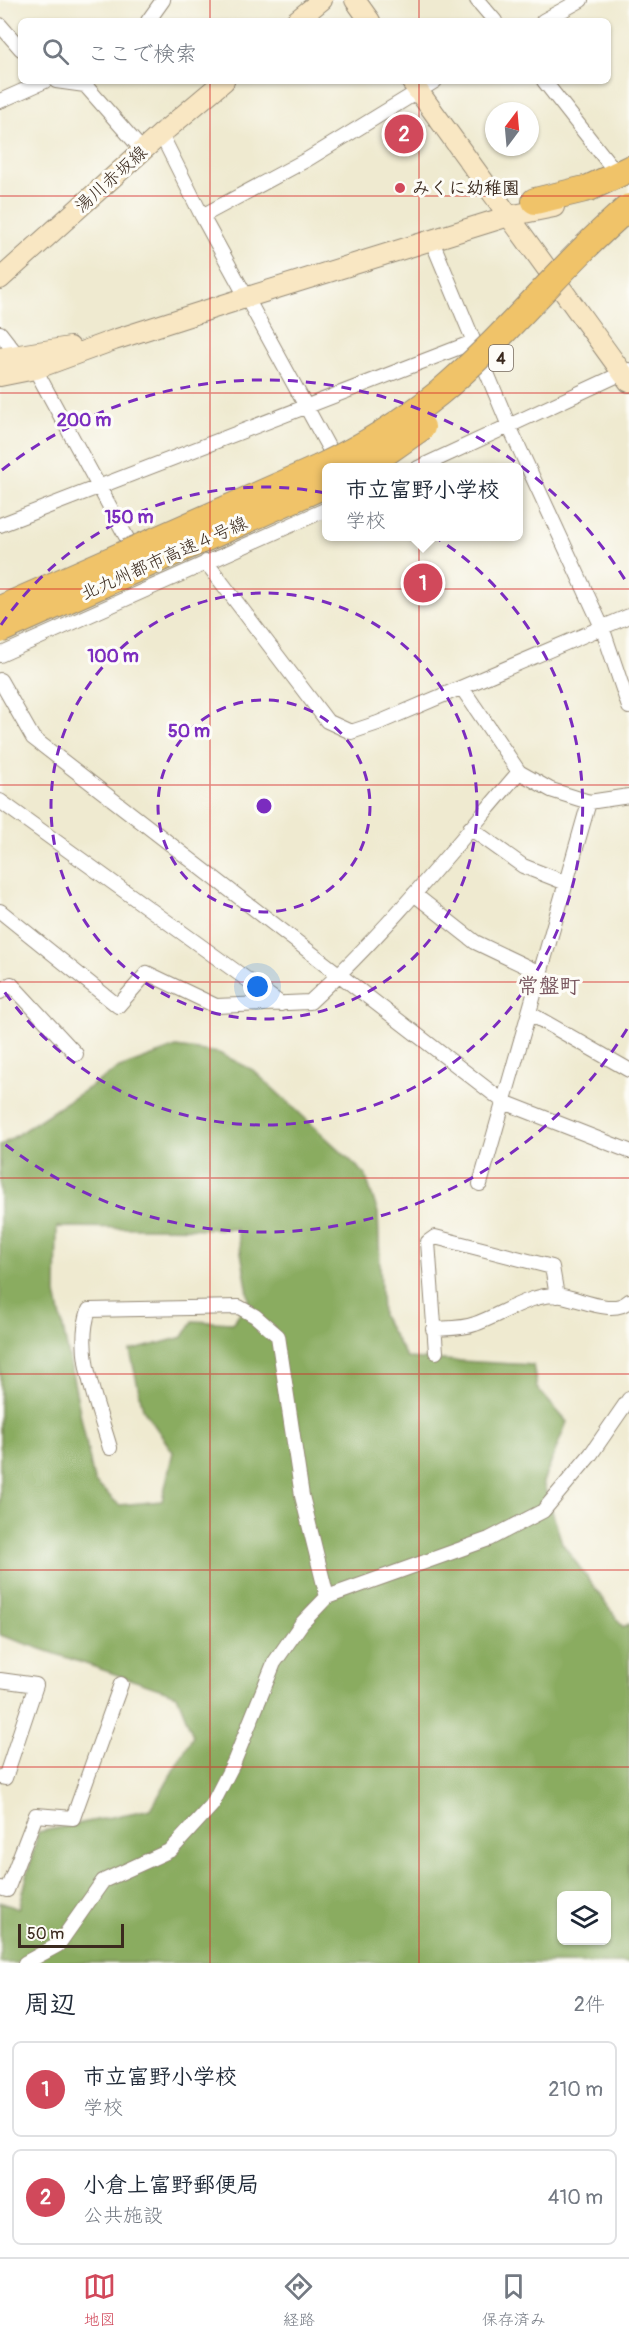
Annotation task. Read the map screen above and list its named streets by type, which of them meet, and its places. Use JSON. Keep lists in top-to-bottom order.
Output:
{
  "streets": {
    "highway": ["4", "北九州都市高速４号線"],
    "street": ["湯川赤坂線"]
  },
  "districts": ["常盤町"],
  "places": ["みくに幼稚園"],
  "scale_bar": "50 m",
  "north": "top",
  "page": {
    "search": "ここで検索",
    "pins": ["2", "1"],
    "popup": ["市立富野小学校", "学校"],
    "scale": "50 m",
    "heading": ["周辺", "2件"],
    "list": [
      {
        "mark": "1",
        "name": "市立富野小学校",
        "note": "学校",
        "value": "210 m"
      },
      {
        "mark": "2",
        "name": "小倉上富野郵便局",
        "note": "公共施設",
        "value": "410 m"
      }
    ],
    "nav": ["地図", "経路", "保存済み"]
  },
  "rings": [
    "200 m",
    "150 m",
    "100 m",
    "50 m"
  ]
}
